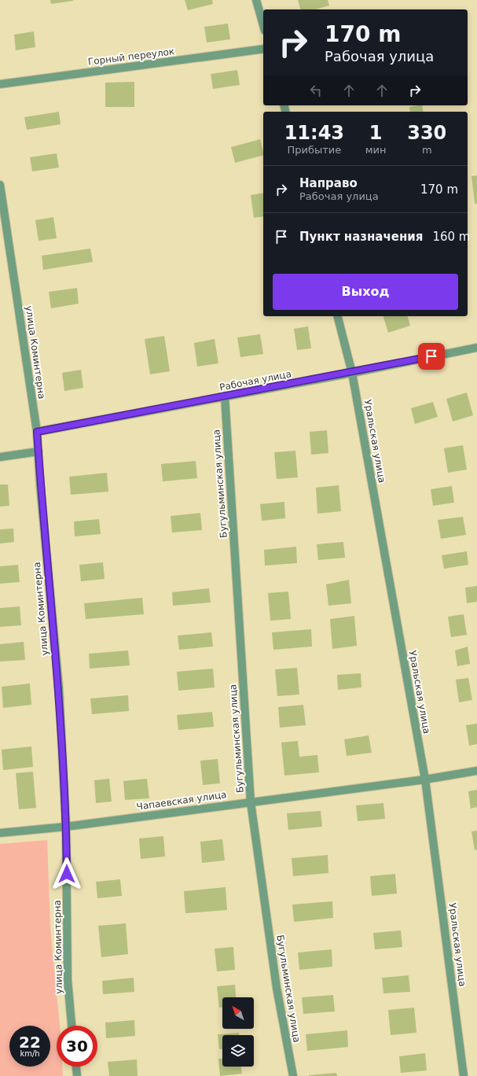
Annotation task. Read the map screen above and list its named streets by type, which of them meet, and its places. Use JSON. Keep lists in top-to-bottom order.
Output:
{
  "streets": {
    "street": [
      "Горный переулок",
      "улица Коминтерна",
      "Рабочая улица",
      "Уральская улица",
      "Бугульминская улица",
      "Чапаевская улица"
    ]
  },
  "crossings": [
    ["улица Коминтерна", "Рабочая улица"],
    ["улица Коминтерна", "Чапаевская улица"],
    ["Рабочая улица", "Уральская улица"],
    ["Рабочая улица", "Бугульминская улица"],
    ["Уральская улица", "Чапаевская улица"],
    ["Бугульминская улица", "Чапаевская улица"]
  ],
  "north": "top left",
  "page": {
    "turn": ["170 m", "Рабочая улица"],
    "eta": [
      "11:43",
      "Прибытие",
      "1",
      "мин",
      "330",
      "m"
    ],
    "list": [
      {
        "name": "Направо",
        "note": "Рабочая улица",
        "value": "170 m"
      },
      {
        "name": "Пункт назначения",
        "value": "160 m"
      }
    ],
    "buttons": "Выход",
    "speed": "22 km/h",
    "limit": "30"
  }
}
